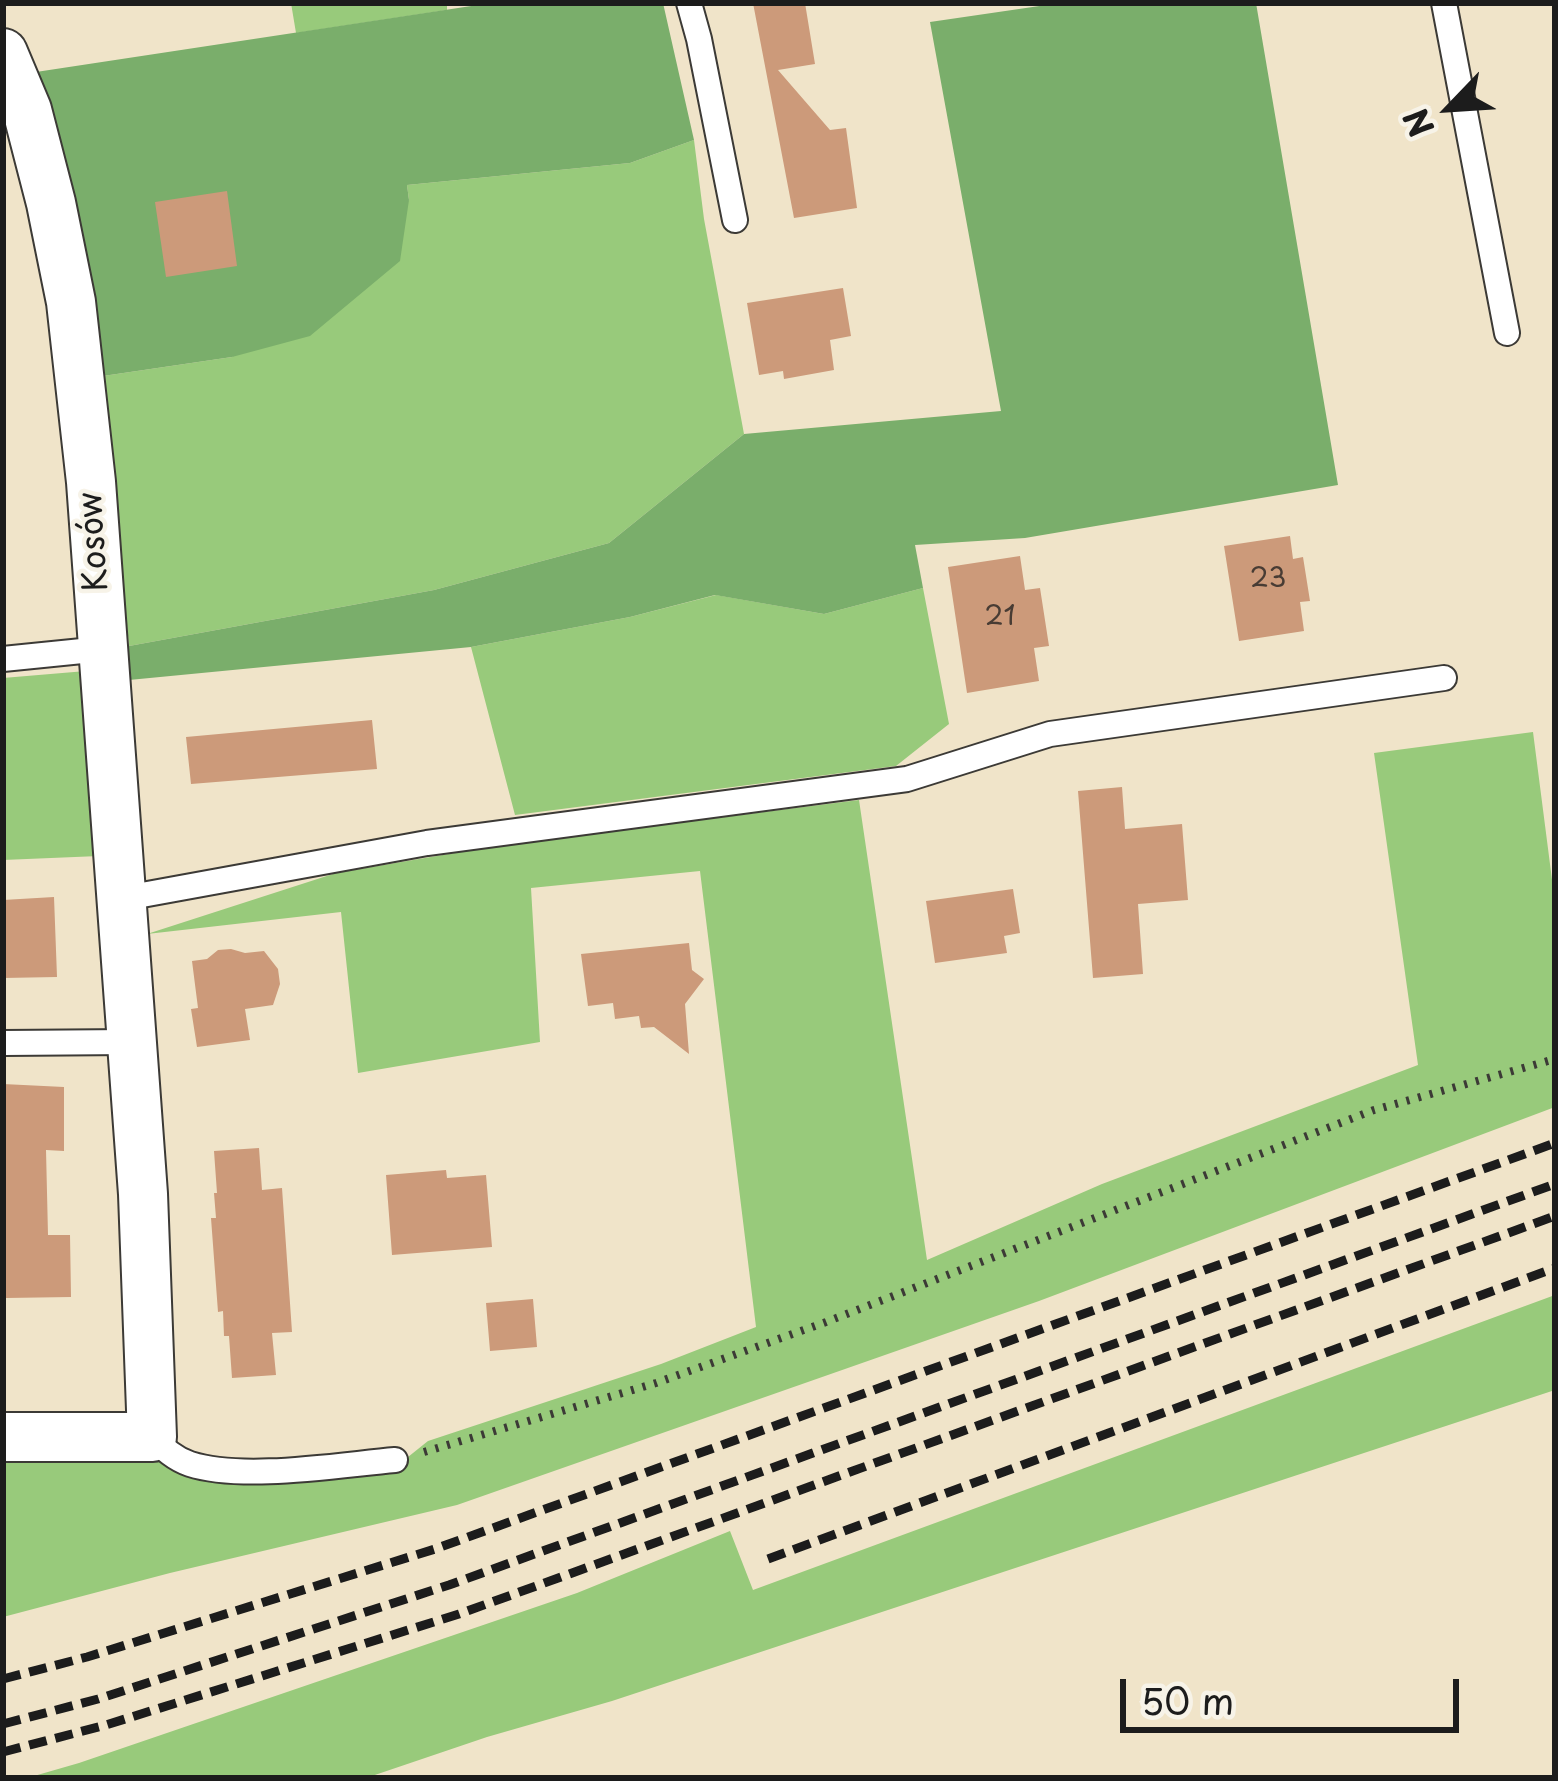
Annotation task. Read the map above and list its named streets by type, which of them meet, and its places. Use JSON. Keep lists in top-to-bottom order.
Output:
{
  "streets": {
    "street": ["Kosów"]
  },
  "house_numbers": ["23", "21"],
  "scale_bar": "50 m",
  "north": "bottom left"
}
